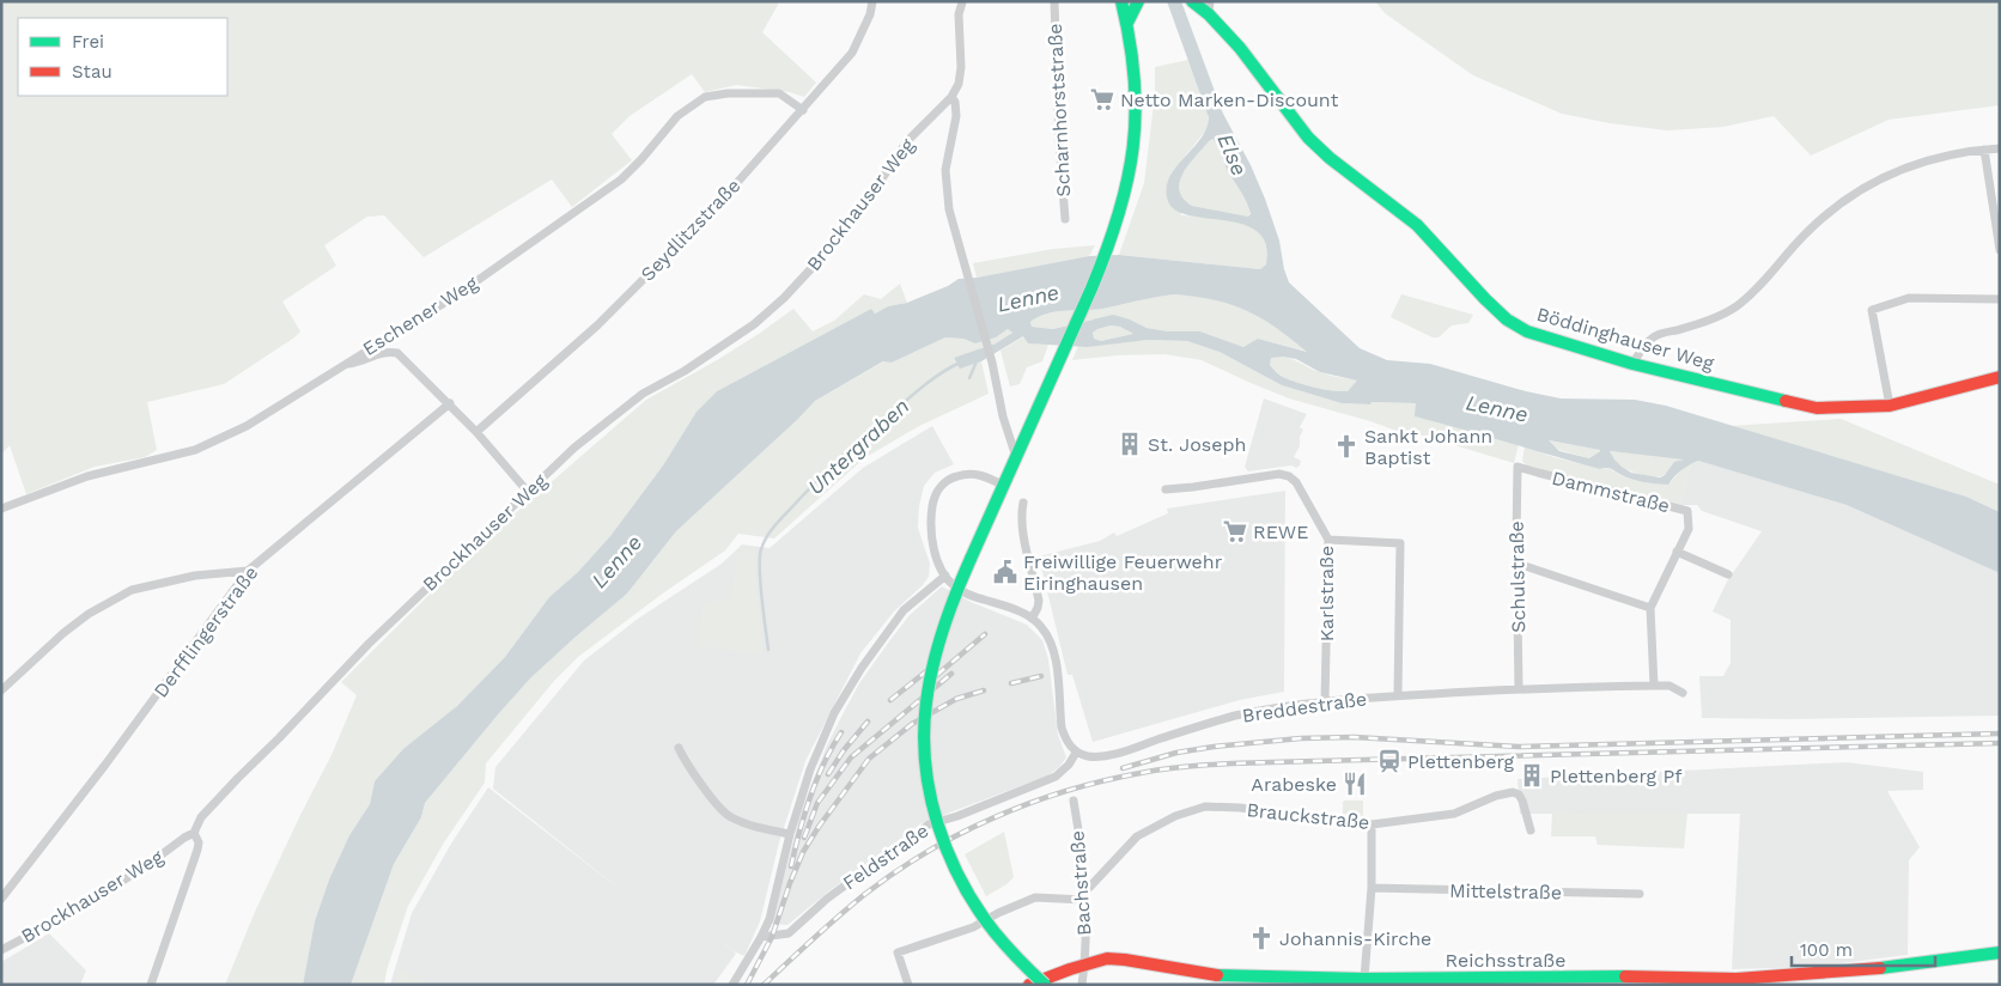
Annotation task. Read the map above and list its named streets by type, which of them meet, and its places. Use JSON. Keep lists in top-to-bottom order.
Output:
{
  "streets": {
    "main road": ["Böddinghauser Weg", "Reichsstraße"],
    "street": [
      "Scharnhorststraße",
      "Brockhauser Weg",
      "Seydlitzstraße",
      "Eschener Weg",
      "Dammstraße",
      "Schulstraße",
      "Karlstraße",
      "Derfflingerstraße",
      "Breddestraße",
      "Brauckstraße",
      "Feldstraße",
      "Bachstraße",
      "Mittelstraße"
    ]
  },
  "crossings": [
    ["Seydlitzstraße", "Eschener Weg"],
    ["Dammstraße", "Schulstraße"],
    ["Schulstraße", "Breddestraße"],
    ["Karlstraße", "Breddestraße"],
    ["Breddestraße", "Feldstraße"],
    ["Brauckstraße", "Bachstraße"],
    ["Bachstraße", "Reichsstraße"]
  ],
  "water": ["Else", "Lenne", "Untergraben"],
  "places": {
    "supermarket": ["Netto Marken-Discount", "REWE"],
    "building": ["St. Joseph", "Plettenberg Pf"],
    "church": ["Sankt Johann Baptist", "Johannis-Kirche"],
    "public building": ["Freiwillige Feuerwehr Eiringhausen"],
    "station": ["Plettenberg"],
    "restaurant": ["Arabeske"]
  },
  "legend": ["Frei", "Stau"],
  "scale_bar": "100 m"
}
